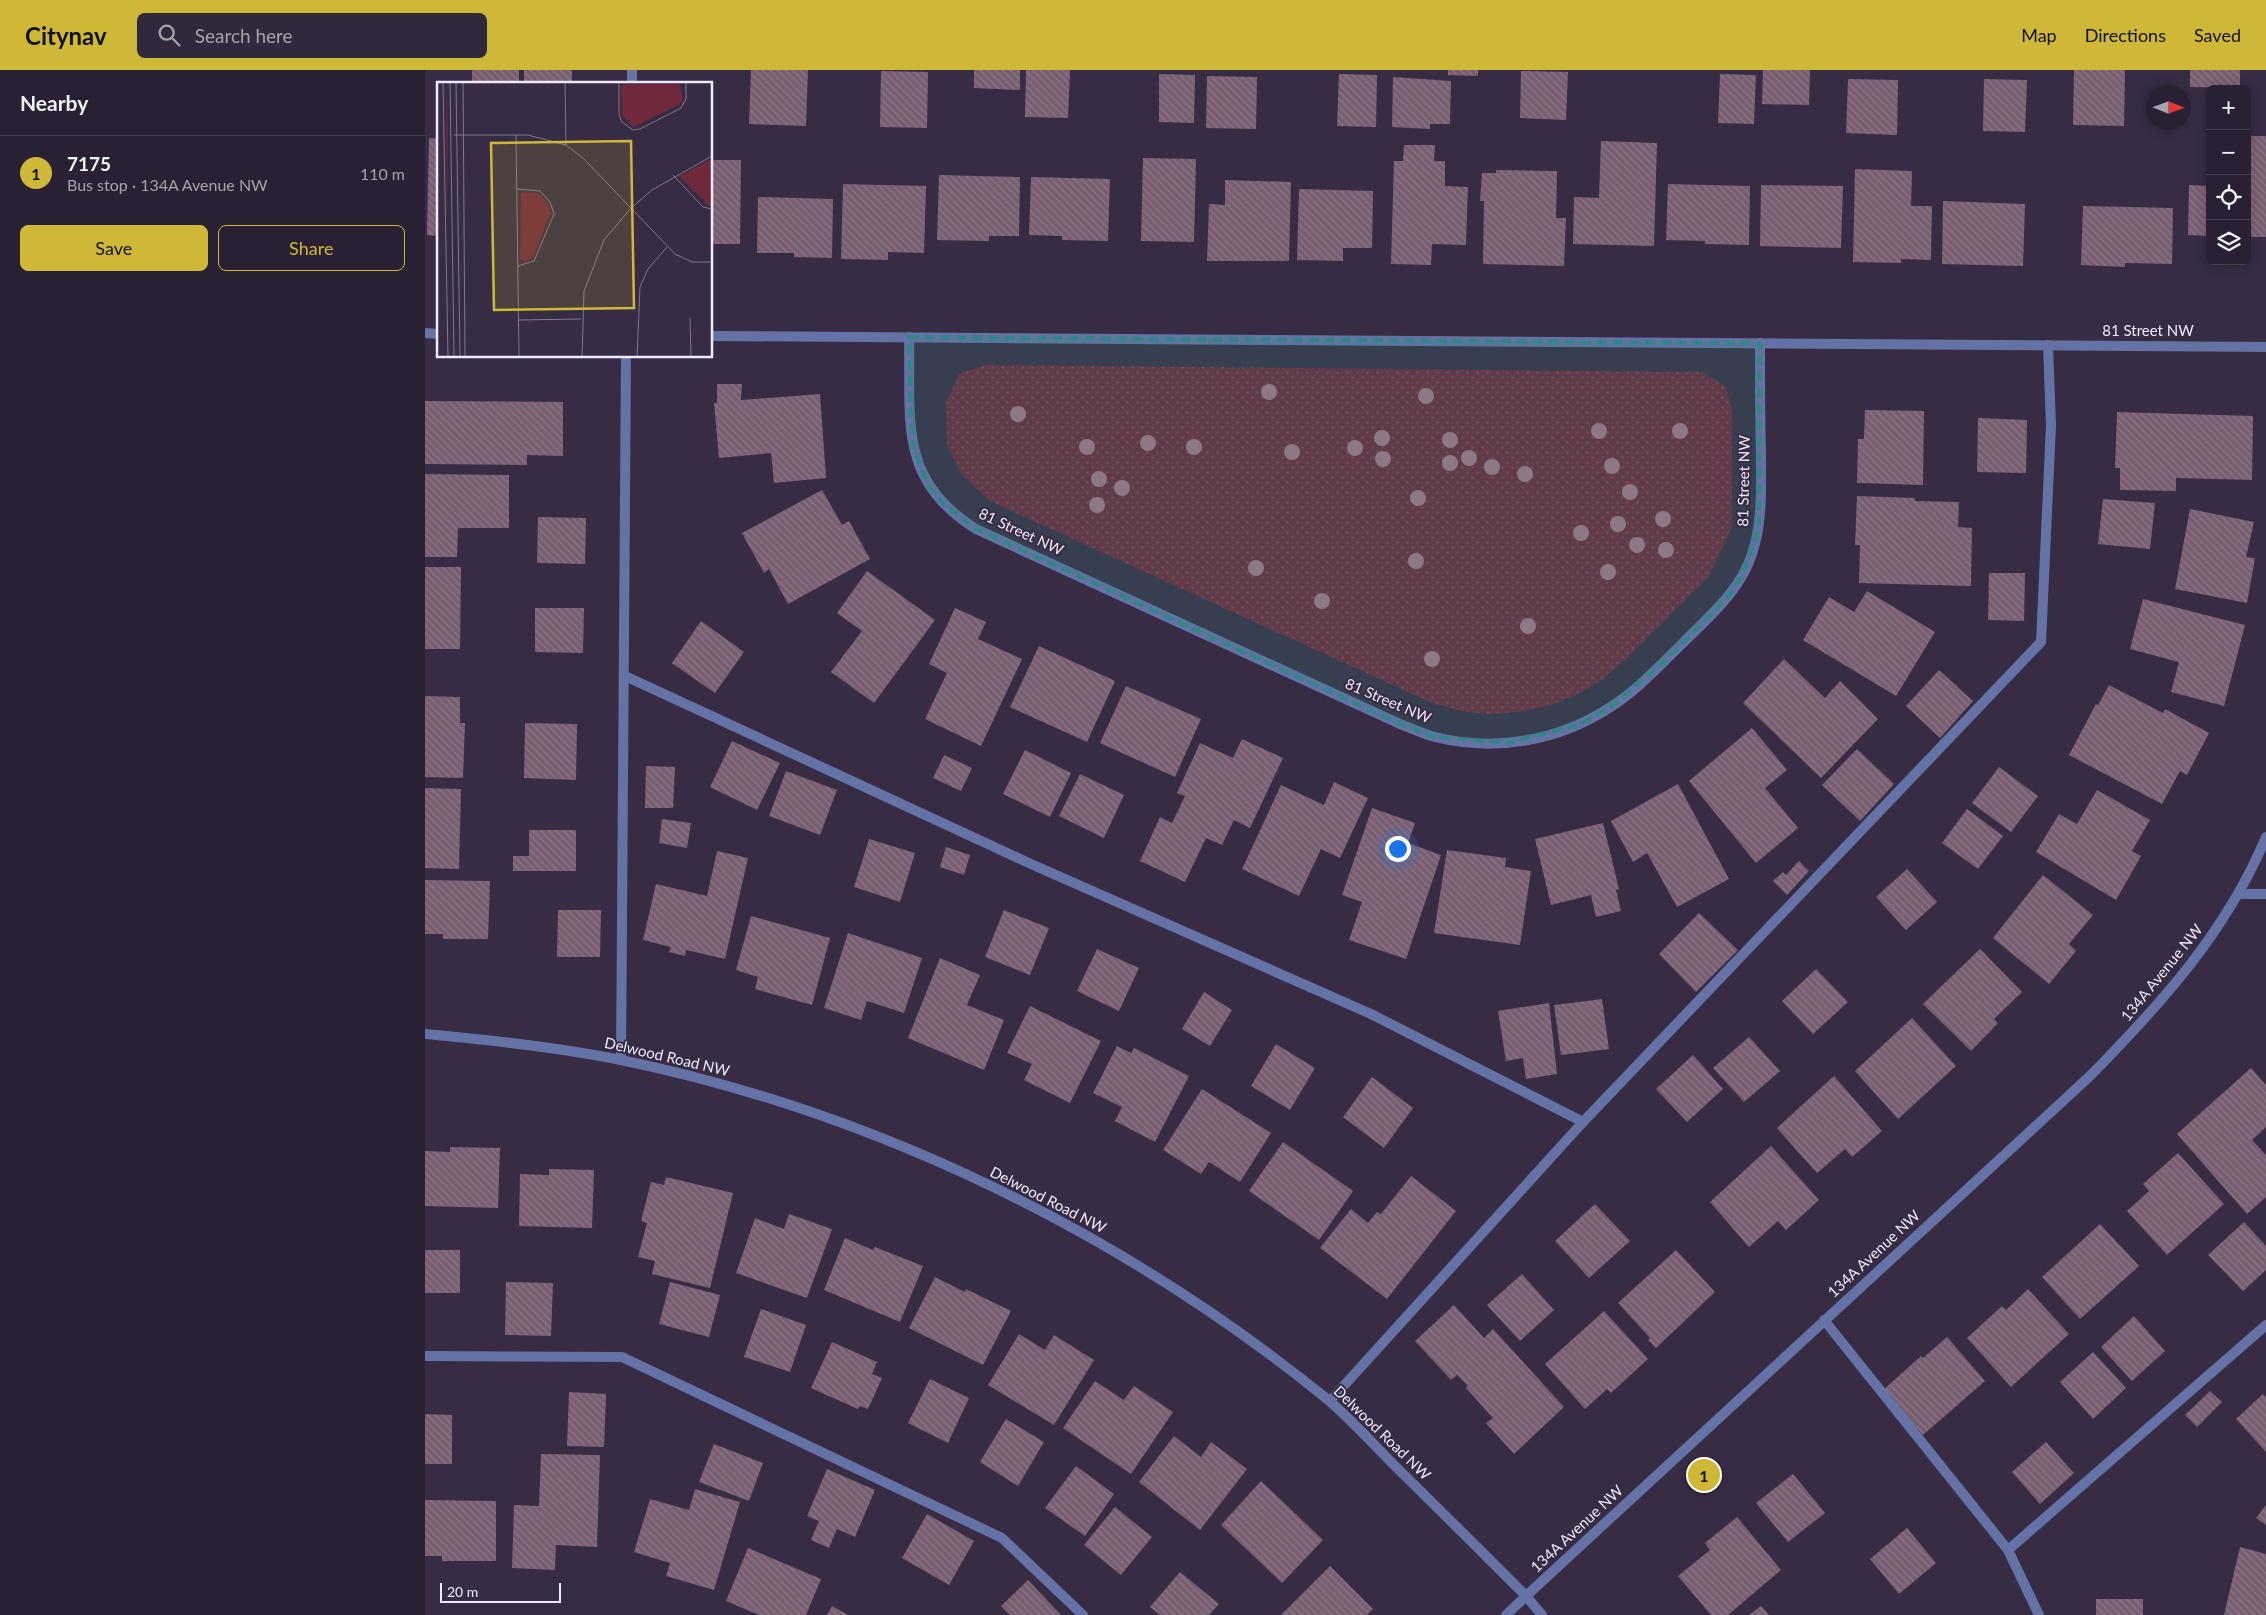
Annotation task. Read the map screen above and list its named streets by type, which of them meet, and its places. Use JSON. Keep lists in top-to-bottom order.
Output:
{
  "streets": {
    "street": ["81 Street NW", "134A Avenue NW", "Delwood Road NW"]
  },
  "crossings": [
    ["134A Avenue NW", "Delwood Road NW"]
  ],
  "scale_bar": "20 m",
  "north": "right",
  "page": {
    "header": "Citynav",
    "search": "Search here",
    "nav": ["Map", "Directions", "Saved"],
    "heading": "Nearby",
    "map_buttons": ["+", "−"],
    "list": [
      {
        "mark": "1",
        "name": "7175",
        "note": "Bus stop · 134A Avenue NW",
        "value": "110 m"
      }
    ],
    "buttons": ["Save", "Share"],
    "pins": "1",
    "scale": "20 m"
  }
}
